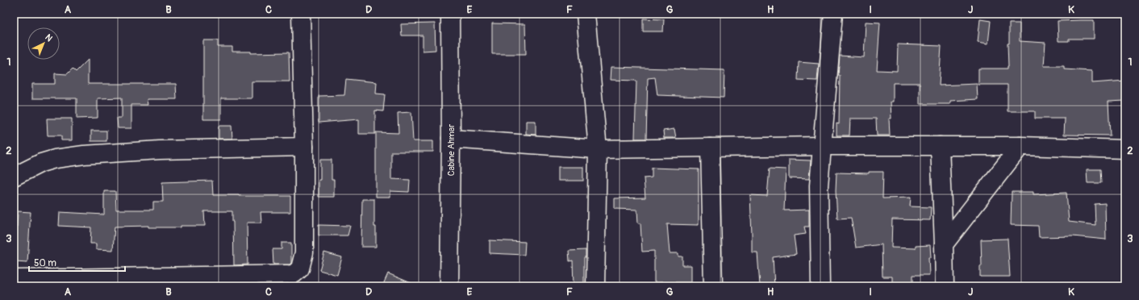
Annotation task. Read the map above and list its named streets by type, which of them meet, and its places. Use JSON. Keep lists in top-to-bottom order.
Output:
{
  "streets": {
    "street": ["Cabine Ahmar"]
  },
  "scale_bar": "50 m",
  "north": "top right",
  "grid": {
    "columns": [
      "A",
      "B",
      "C",
      "D",
      "E",
      "F",
      "G",
      "H",
      "I",
      "J",
      "K"
    ],
    "rows": ["1", "2", "3"]
  }
}
